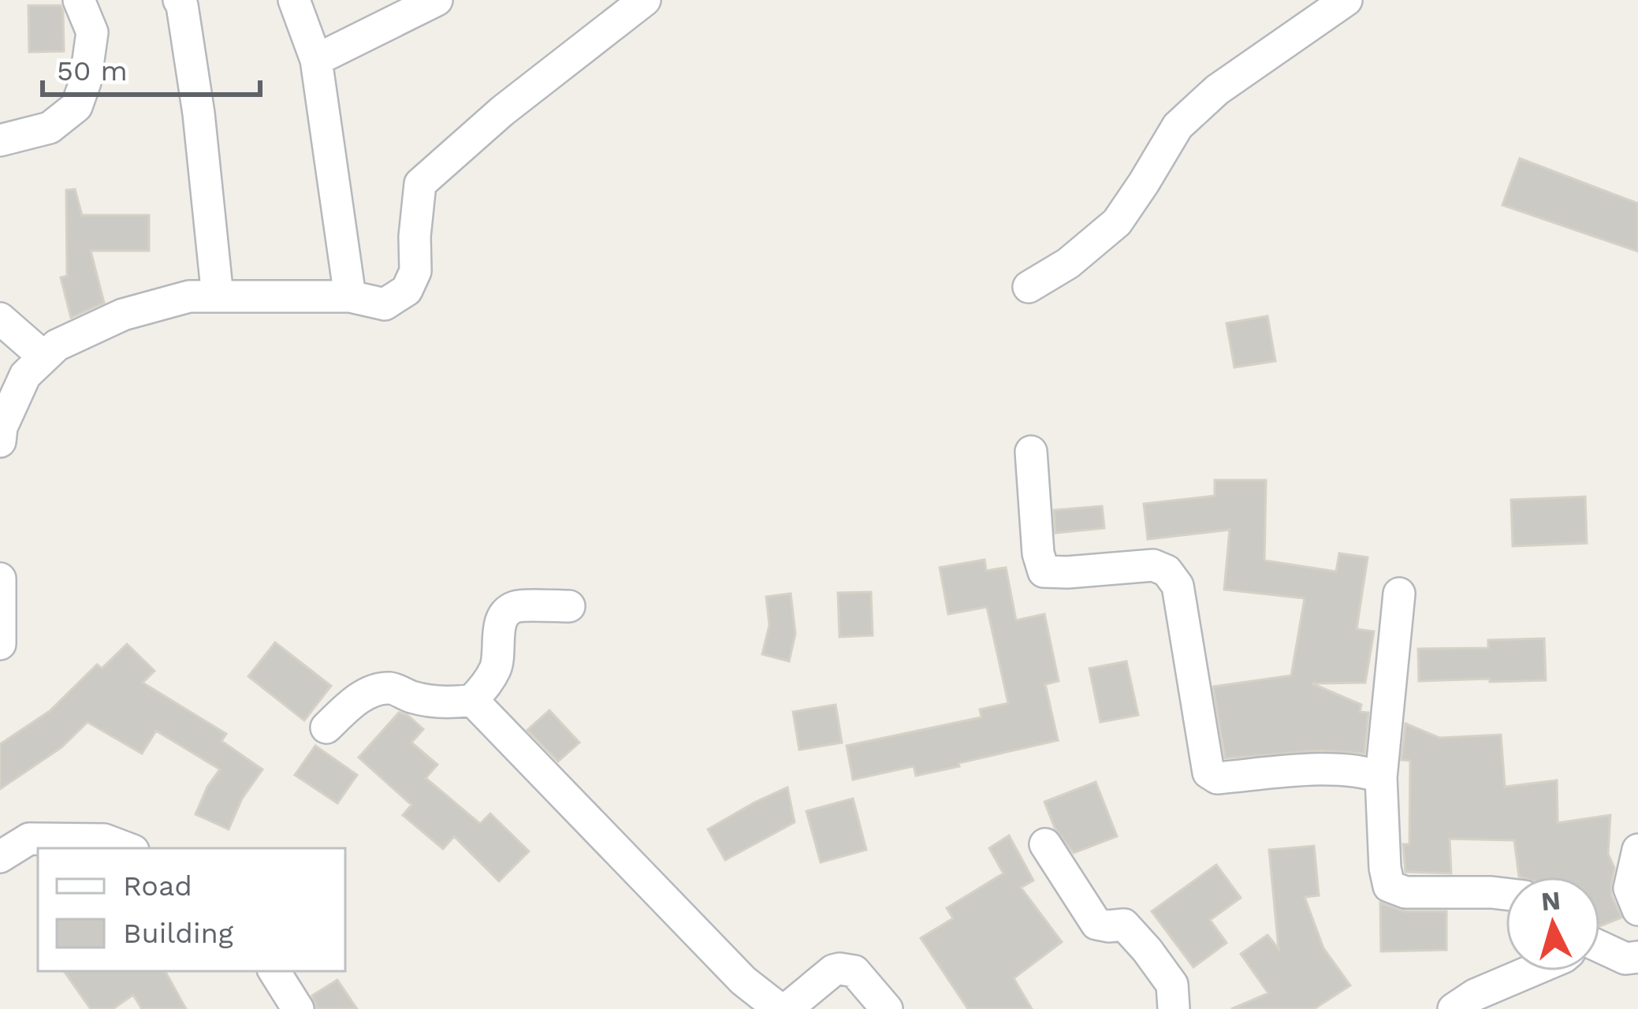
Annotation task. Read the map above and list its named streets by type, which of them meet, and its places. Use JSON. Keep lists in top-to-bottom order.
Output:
{
  "legend": ["Road", "Building"],
  "scale_bar": "50 m",
  "north": "top"
}
